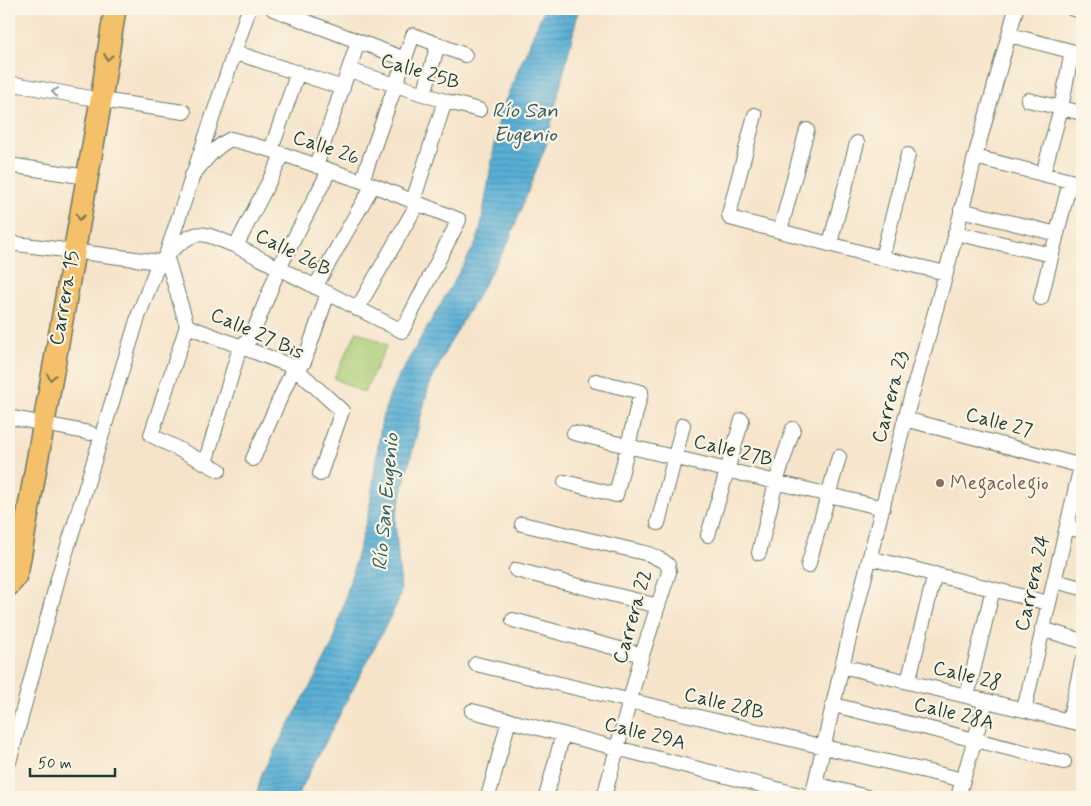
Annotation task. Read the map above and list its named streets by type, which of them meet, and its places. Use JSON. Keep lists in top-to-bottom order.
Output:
{
  "streets": {
    "main road": ["Carrera 15"],
    "street": [
      "Calle 25B",
      "Calle 26",
      "Calle 26B",
      "Calle 27 Bis",
      "Carrera 23",
      "Calle 27",
      "Calle 27B",
      "Carrera 24",
      "Carrera 22",
      "Calle 28",
      "Calle 28B",
      "Calle 28A",
      "Calle 29A"
    ]
  },
  "crossings": [
    ["Calle 26", "Calle 26B"],
    ["Calle 26B", "Calle 27 Bis"],
    ["Carrera 23", "Calle 27"],
    ["Carrera 23", "Calle 27B"],
    ["Carrera 23", "Calle 28"],
    ["Carrera 23", "Calle 28B"],
    ["Carrera 23", "Calle 28A"],
    ["Calle 27", "Carrera 24"],
    ["Carrera 24", "Calle 28"],
    ["Carrera 22", "Calle 28B"],
    ["Carrera 22", "Calle 29A"]
  ],
  "one_way": ["Carrera 15"],
  "water": ["Río San Eugenio"],
  "places": ["Megacolegio"],
  "scale_bar": "50 m"
}
